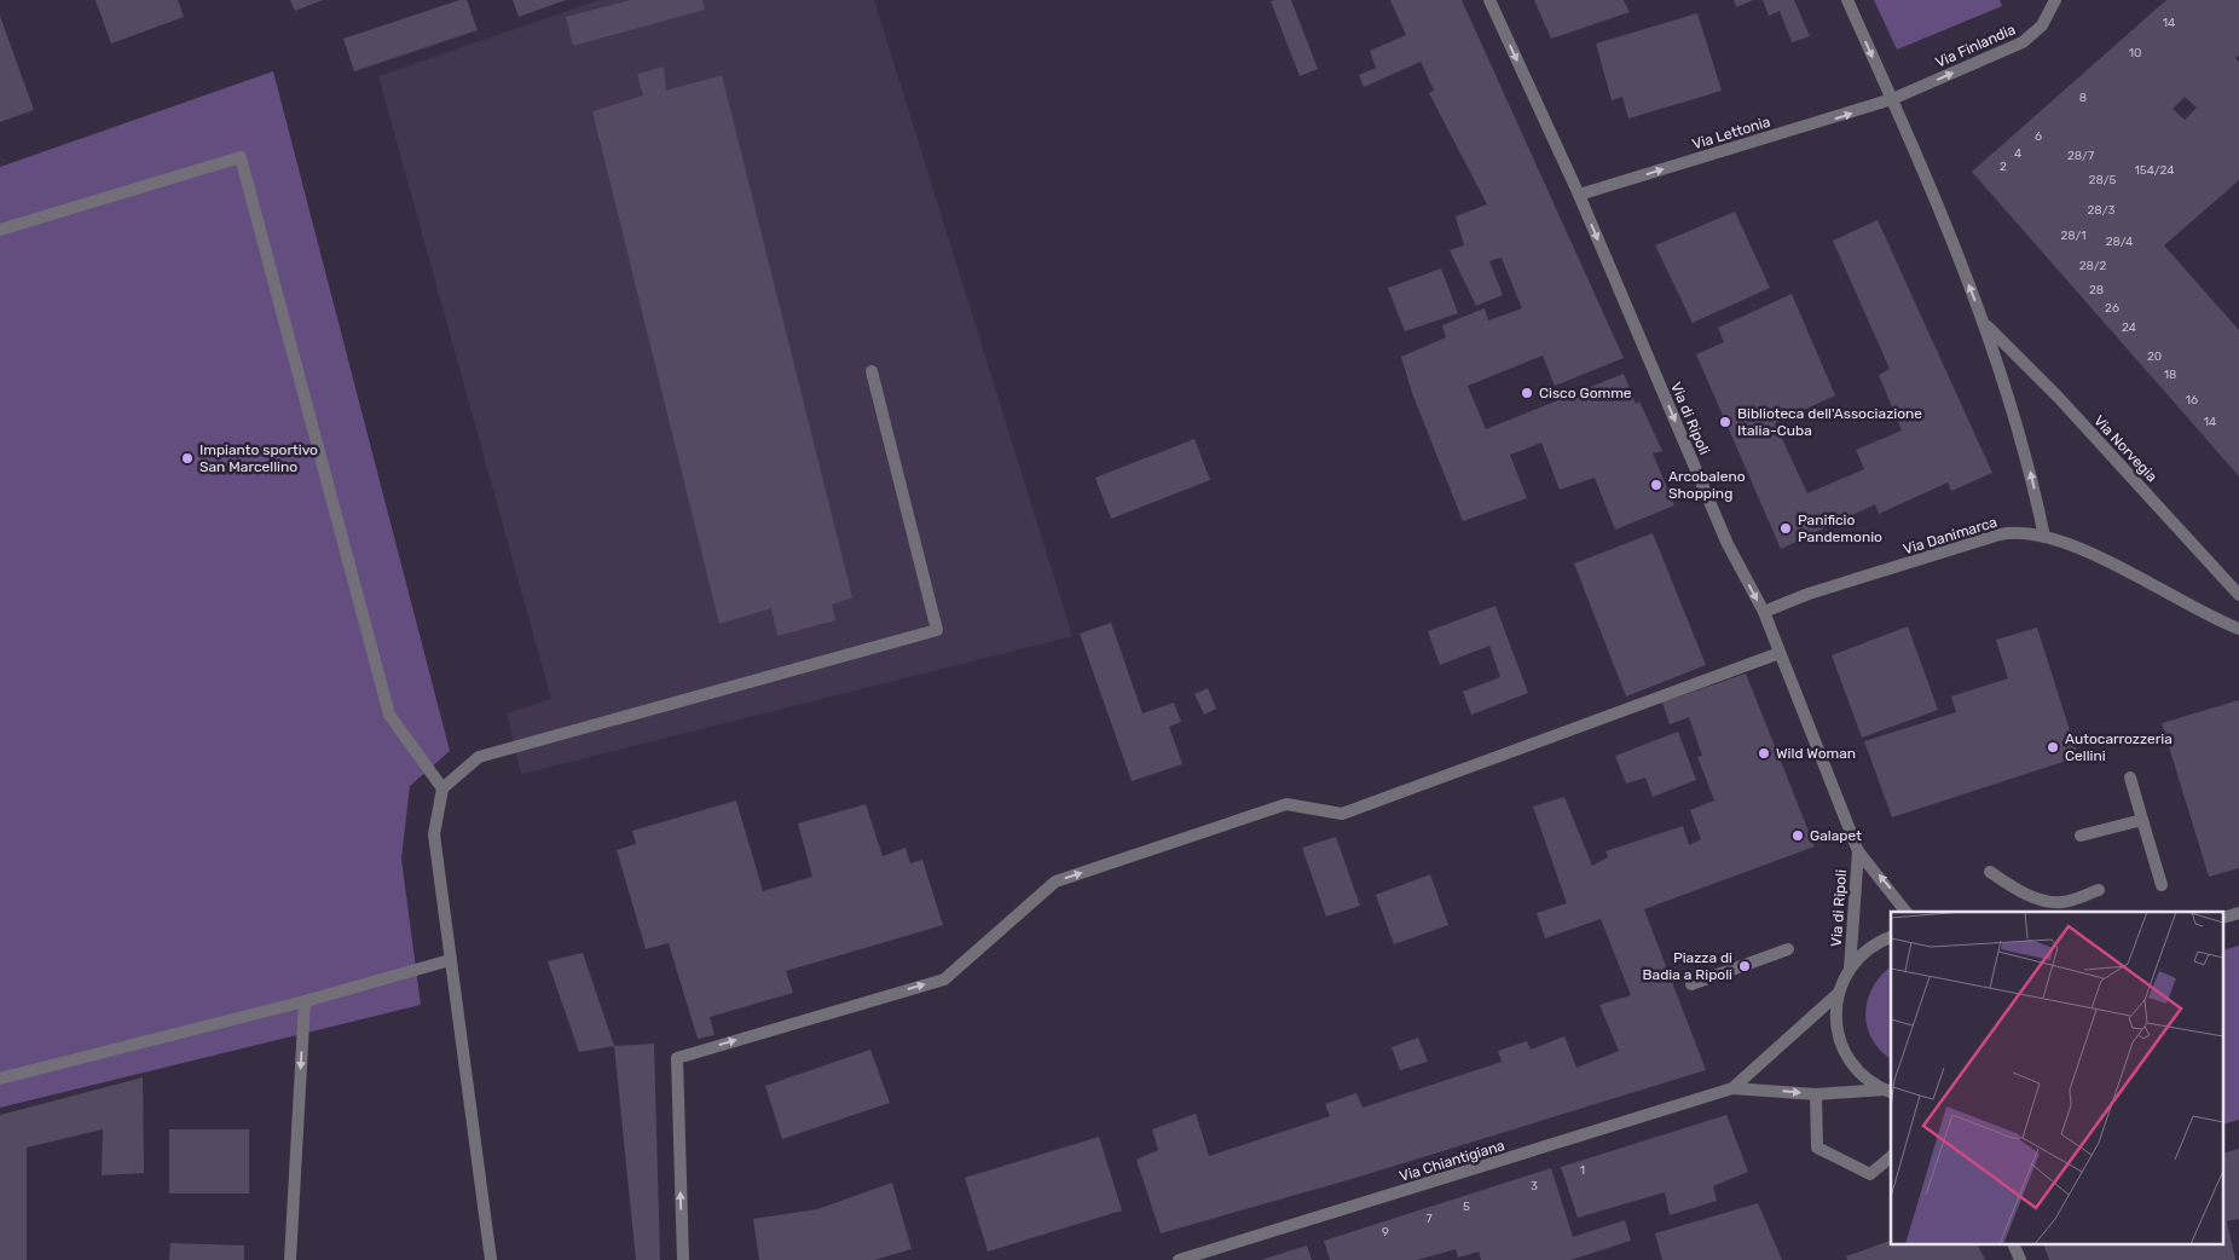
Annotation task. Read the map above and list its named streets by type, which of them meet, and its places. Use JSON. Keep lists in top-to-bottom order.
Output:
{
  "streets": {
    "street": [
      "Via Finlandia",
      "Via Lettonia",
      "Via di Ripoli",
      "Via Norvegia",
      "Via Danimarca",
      "Via Chiantigiana"
    ]
  },
  "crossings": [
    ["Via Finlandia", "Via Lettonia"],
    ["Via Finlandia", "Via Norvegia"],
    ["Via Lettonia", "Via di Ripoli"],
    ["Via Lettonia", "Via Norvegia"],
    ["Via di Ripoli", "Via Danimarca"],
    ["Via Norvegia", "Via Danimarca"]
  ],
  "one_way": ["Via Finlandia", "Via Lettonia"],
  "places": [
    "Cisco Gomme",
    "Biblioteca dell'Associazione Italia-Cuba",
    "Impianto sportivo San Marcellino",
    "Arcobaleno Shopping",
    "Panificio Pandemonio",
    "Autocarrozzeria Cellini",
    "Wild Woman",
    "Galapet",
    "Piazza di Badia a Ripoli"
  ],
  "house_numbers": [
    "14",
    "10",
    "8",
    "6",
    "4",
    "28/7",
    "2",
    "154/24",
    "28/5",
    "28/3",
    "28/1",
    "28/4",
    "28/2",
    "28",
    "26",
    "24",
    "20",
    "18",
    "16",
    "14",
    "1",
    "3",
    "5",
    "7",
    "9"
  ]
}
